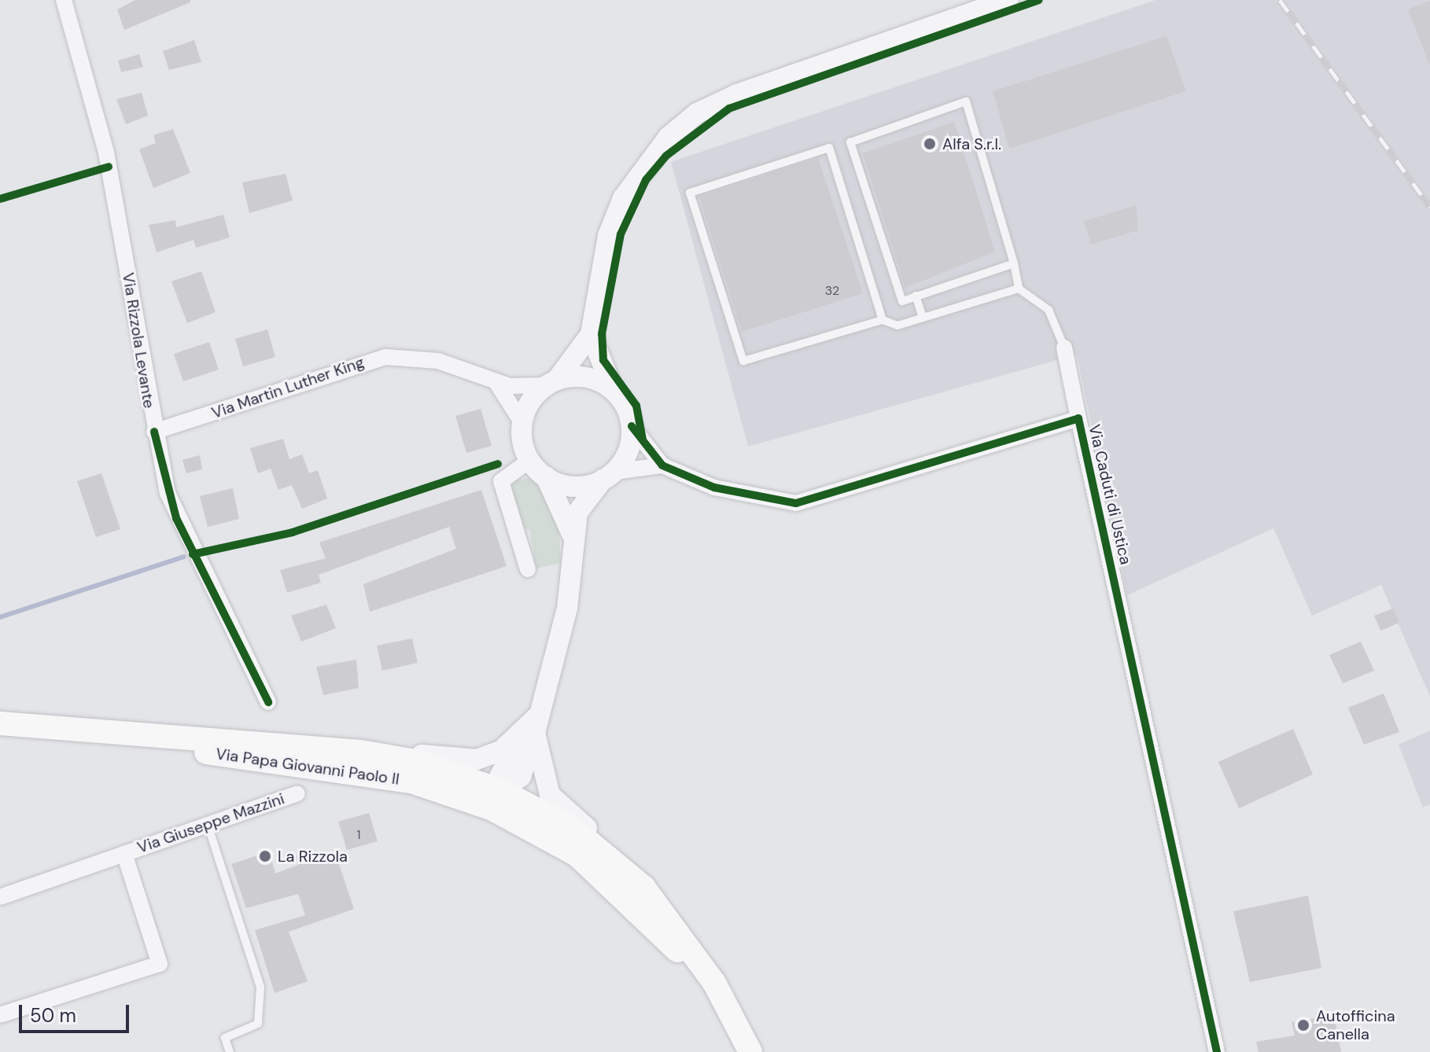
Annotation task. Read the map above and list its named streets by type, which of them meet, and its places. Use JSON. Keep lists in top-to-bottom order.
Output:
{
  "streets": {
    "main road": ["Via Papa Giovanni Paolo II"],
    "street": [
      "Via Rizzola Levante",
      "Via Martin Luther King",
      "Via Caduti di Ustica",
      "Via Giuseppe Mazzini"
    ]
  },
  "crossings": [
    ["Via Rizzola Levante", "Via Martin Luther King"],
    ["Via Martin Luther King", "Via Caduti di Ustica"]
  ],
  "places": ["Alfa S.r.l.", "La Rizzola", "Autofficina Canella"],
  "house_numbers": ["32", "1"],
  "scale_bar": "50 m"
}
